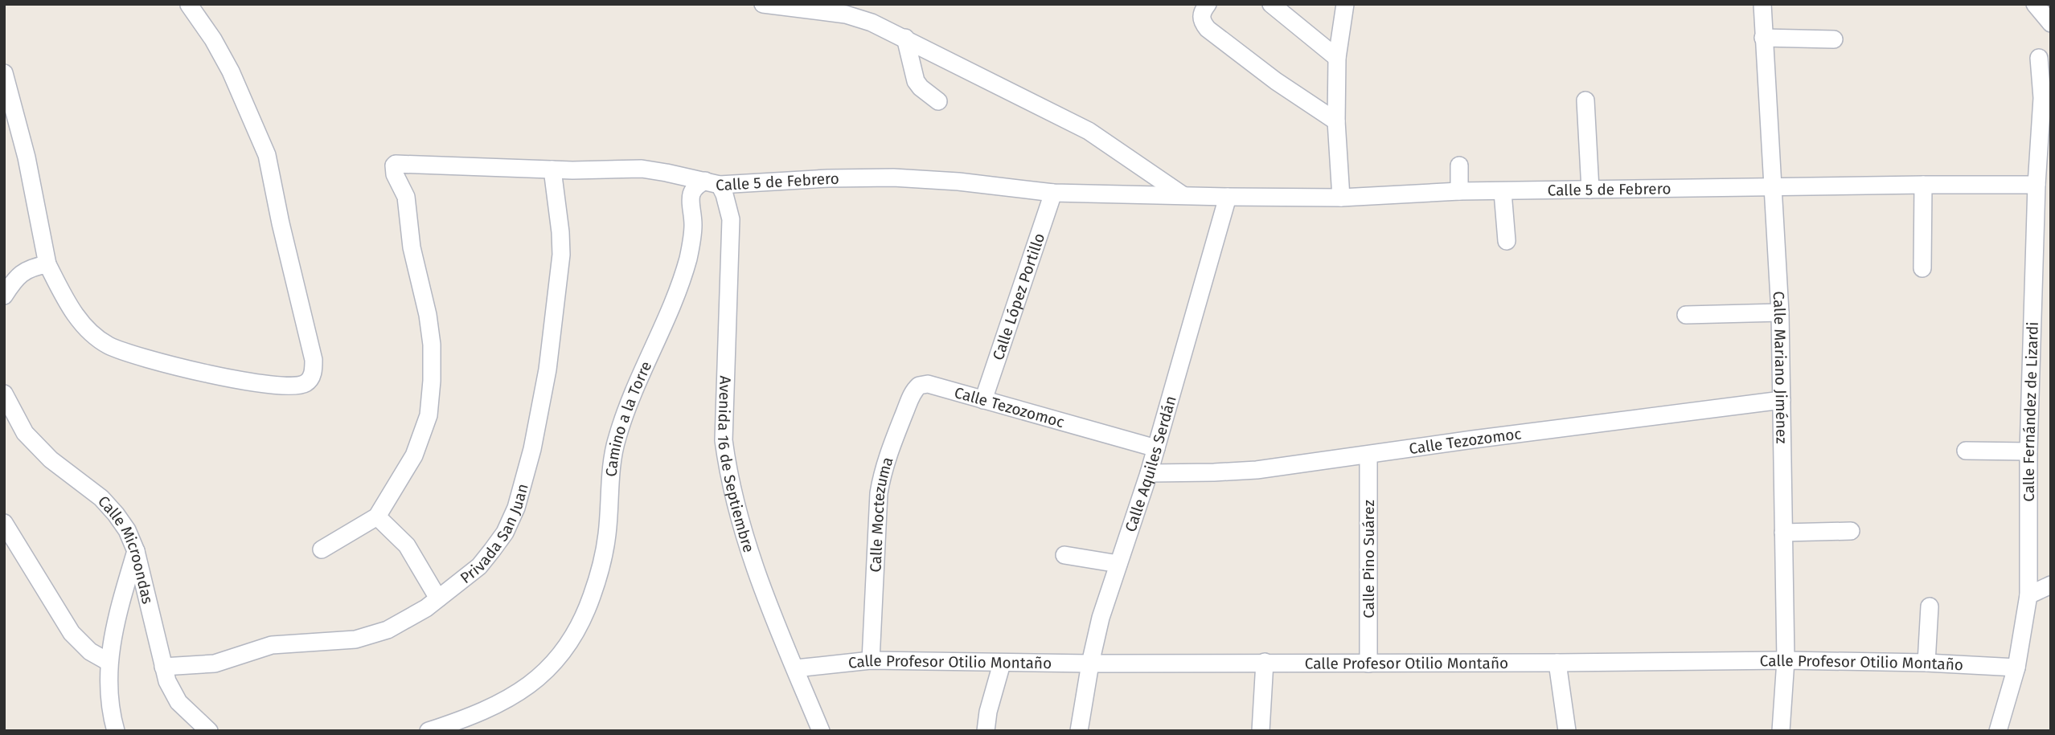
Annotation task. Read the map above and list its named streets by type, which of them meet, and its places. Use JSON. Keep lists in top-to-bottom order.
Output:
{
  "streets": {
    "street": [
      "Calle 5 de Febrero",
      "Calle López Portillo",
      "Calle Mariano Jiménez",
      "Calle Tezozomoc",
      "Calle Fernández de Lizardi",
      "Camino a la Torre",
      "Avenida 16 de Septiembre",
      "Calle Aquiles Serdán",
      "Calle Moctezuma",
      "Privada San Juan",
      "Calle Microondas",
      "Calle Pino Suárez",
      "Calle Profesor Otilio Montaño"
    ]
  },
  "crossings": [
    ["Calle 5 de Febrero", "Calle López Portillo"],
    ["Calle 5 de Febrero", "Calle Mariano Jiménez"],
    ["Calle 5 de Febrero", "Calle Fernández de Lizardi"],
    ["Calle 5 de Febrero", "Camino a la Torre"],
    ["Calle 5 de Febrero", "Avenida 16 de Septiembre"],
    ["Calle 5 de Febrero", "Calle Aquiles Serdán"],
    ["Calle 5 de Febrero", "Privada San Juan"],
    ["Calle López Portillo", "Calle Tezozomoc"],
    ["Calle Mariano Jiménez", "Calle Tezozomoc"],
    ["Calle Mariano Jiménez", "Calle Profesor Otilio Montaño"],
    ["Calle Tezozomoc", "Calle Aquiles Serdán"],
    ["Calle Tezozomoc", "Calle Moctezuma"],
    ["Calle Tezozomoc", "Calle Pino Suárez"],
    ["Calle Fernández de Lizardi", "Calle Profesor Otilio Montaño"],
    ["Camino a la Torre", "Avenida 16 de Septiembre"],
    ["Avenida 16 de Septiembre", "Calle Profesor Otilio Montaño"],
    ["Calle Aquiles Serdán", "Calle Profesor Otilio Montaño"],
    ["Calle Moctezuma", "Calle Profesor Otilio Montaño"],
    ["Privada San Juan", "Calle Microondas"],
    ["Calle Pino Suárez", "Calle Profesor Otilio Montaño"]
  ]
}
